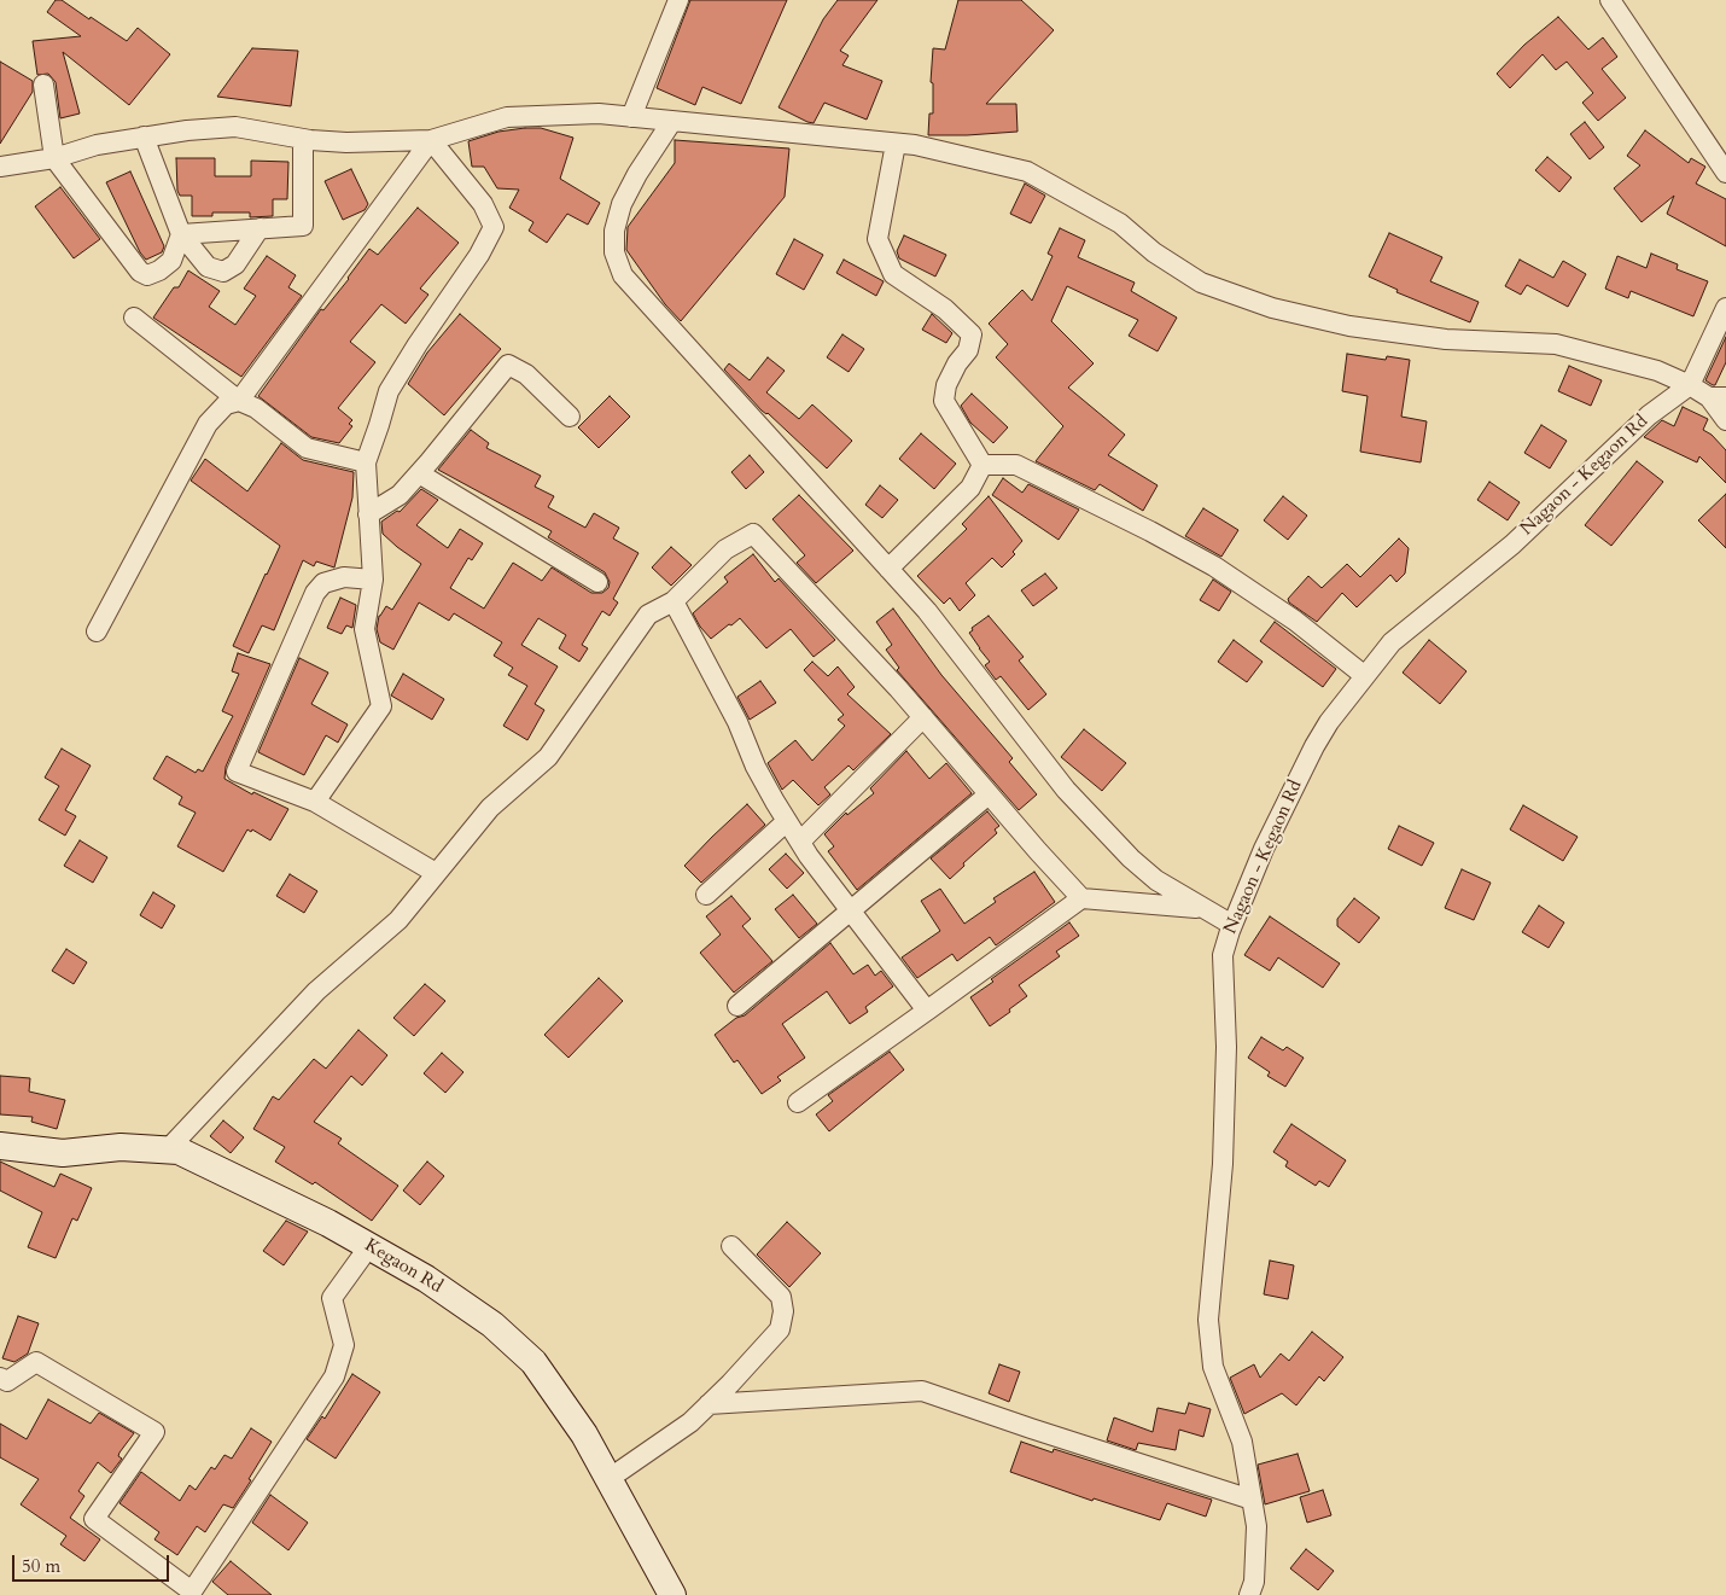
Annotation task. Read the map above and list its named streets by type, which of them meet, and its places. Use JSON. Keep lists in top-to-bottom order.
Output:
{
  "streets": {
    "street": ["Nagaon - Kegaon Rd", "Kegaon Rd"]
  },
  "scale_bar": "50 m"
}
